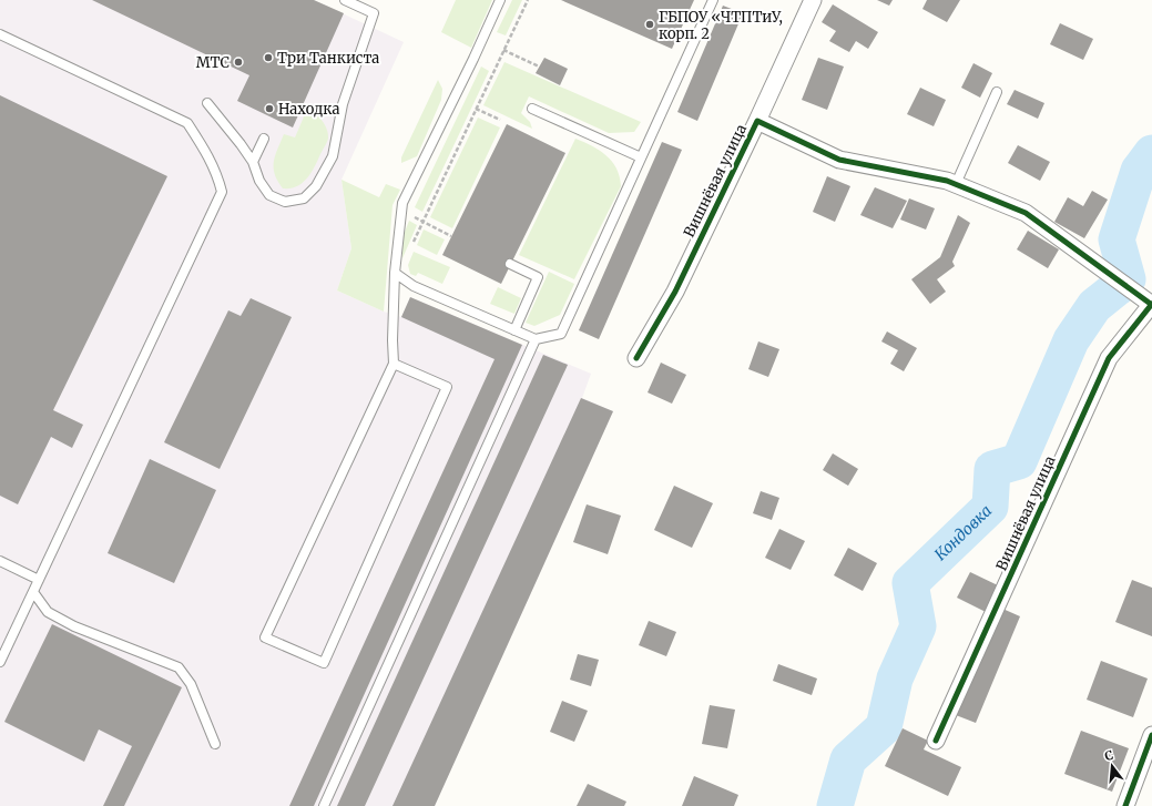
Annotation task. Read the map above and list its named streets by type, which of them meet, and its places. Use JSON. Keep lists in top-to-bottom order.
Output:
{
  "streets": {
    "street": ["Вишнёвая улица"]
  },
  "water": ["Кондовка"],
  "places": [
    "ГБПОУ «ЧТПТиУ, корп. 2",
    "Три Танкиста",
    "МТС",
    "Находка"
  ],
  "north": "top"
}
